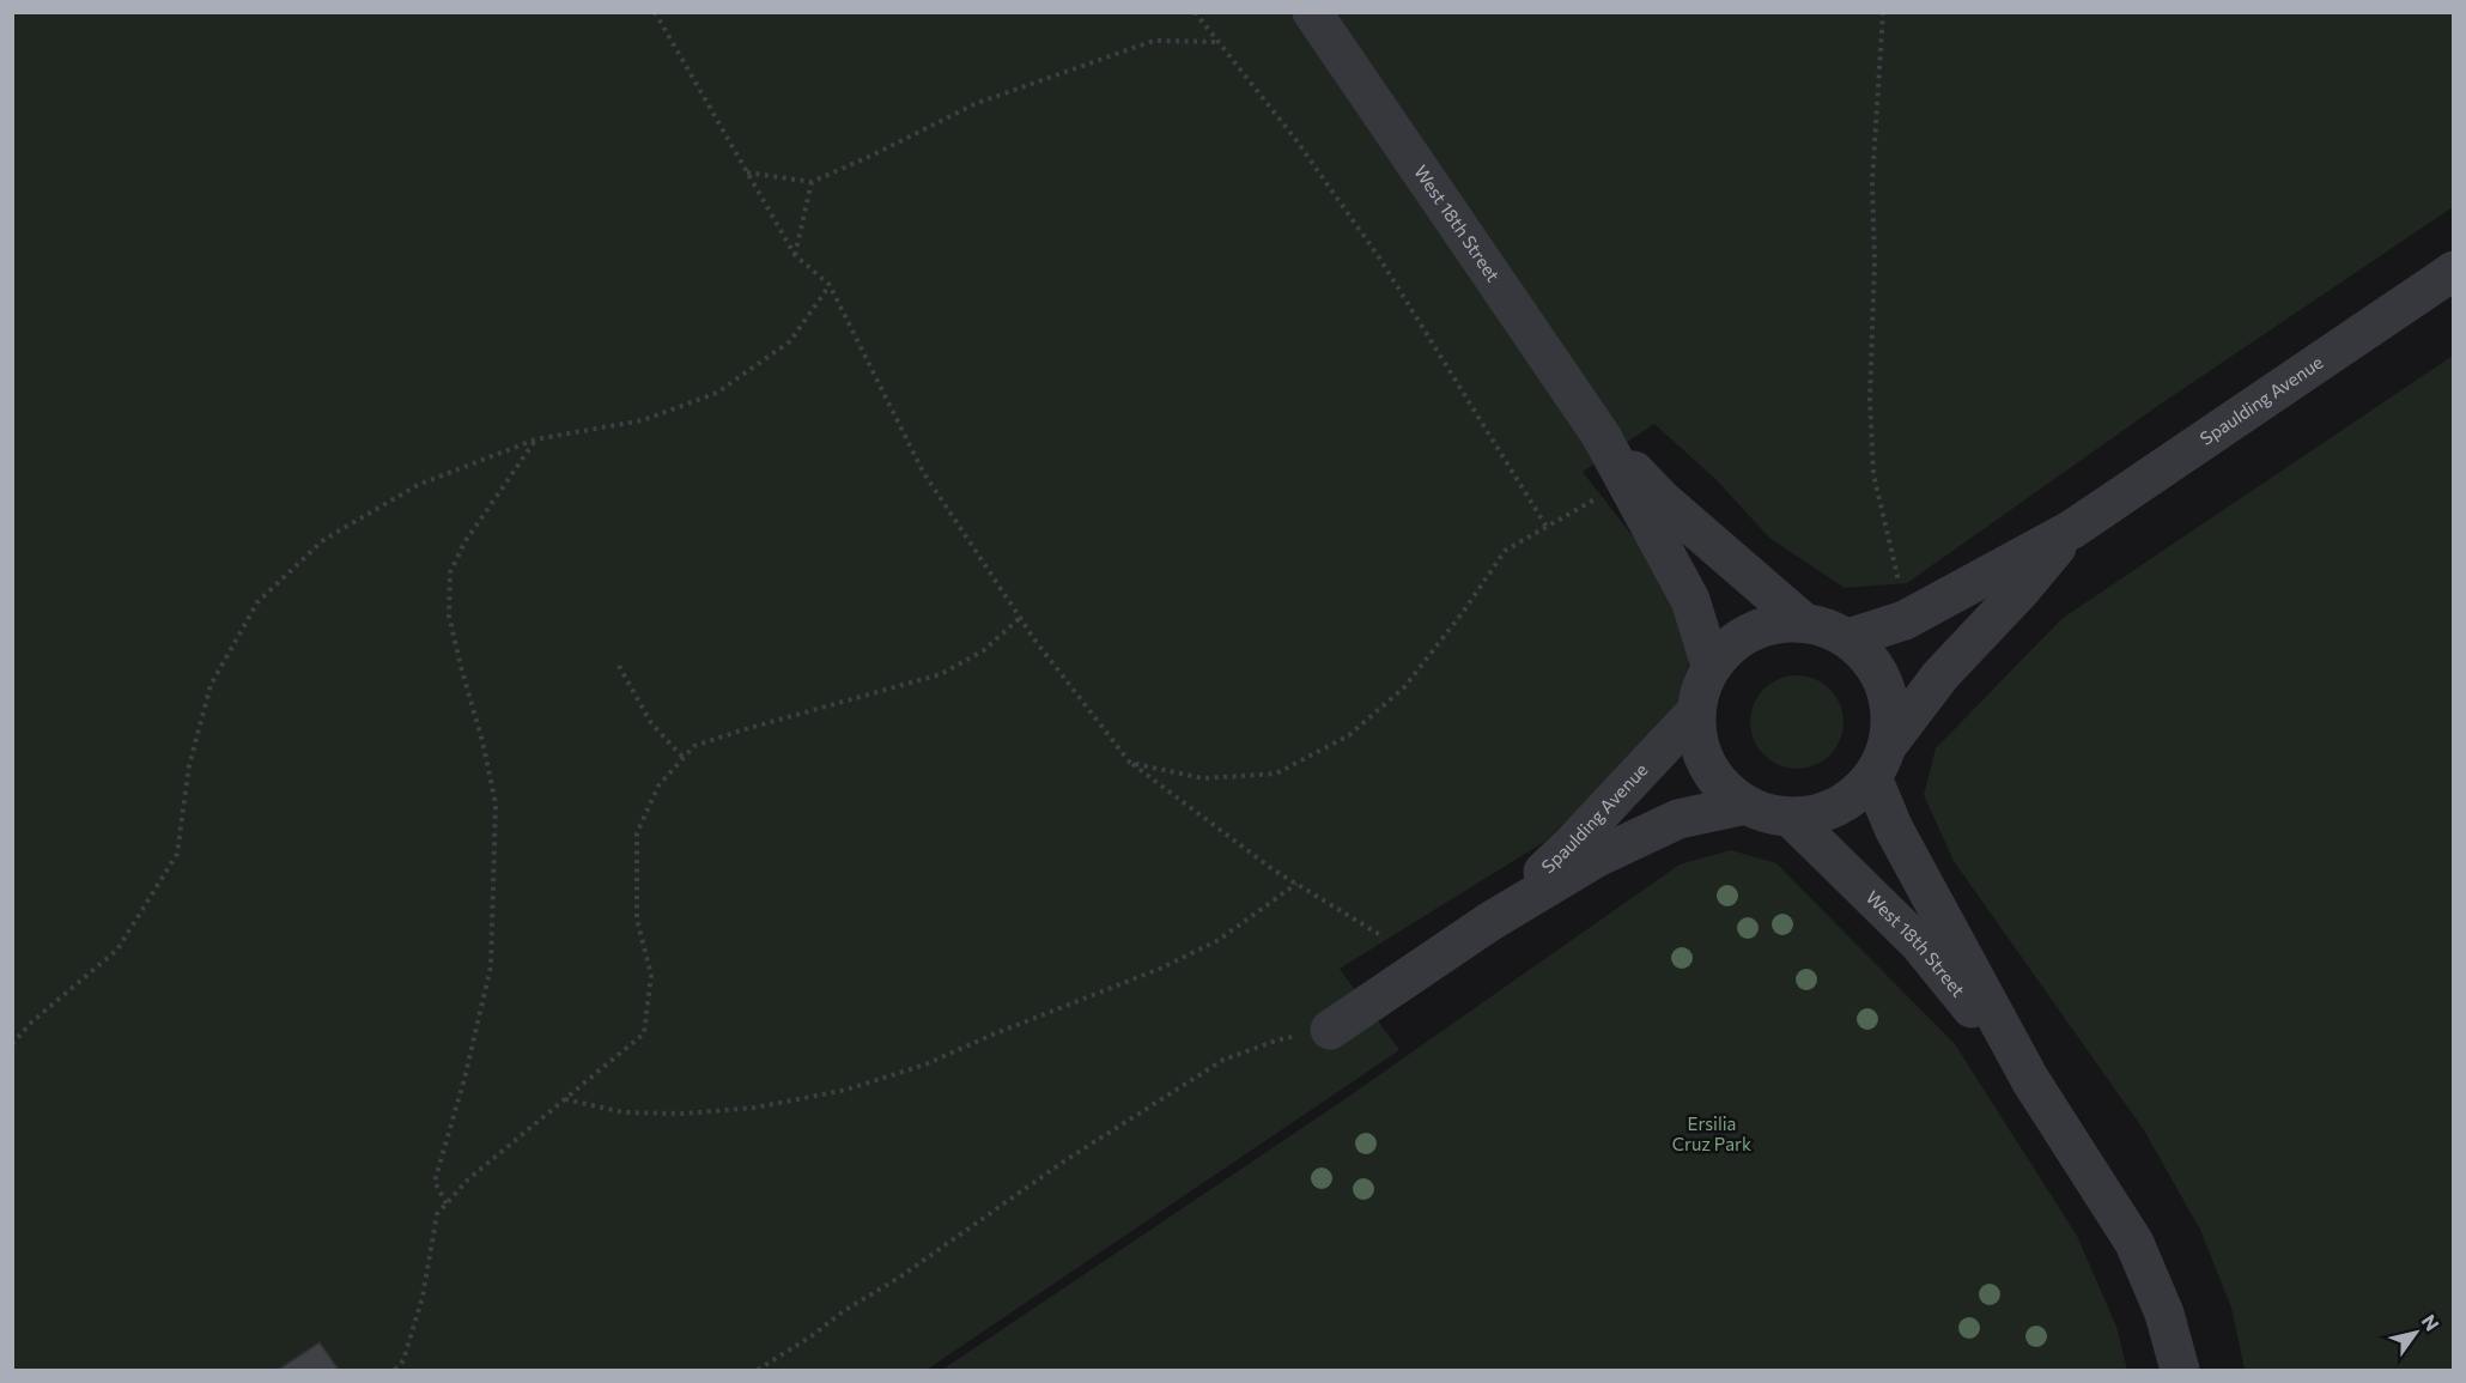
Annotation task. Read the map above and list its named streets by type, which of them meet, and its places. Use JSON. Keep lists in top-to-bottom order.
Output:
{
  "streets": {
    "street": ["West 18th Street", "Spaulding Avenue"]
  },
  "crossings": [
    ["West 18th Street", "Spaulding Avenue"]
  ],
  "parks": ["Ersilia Cruz Park"],
  "north": "top right"
}
